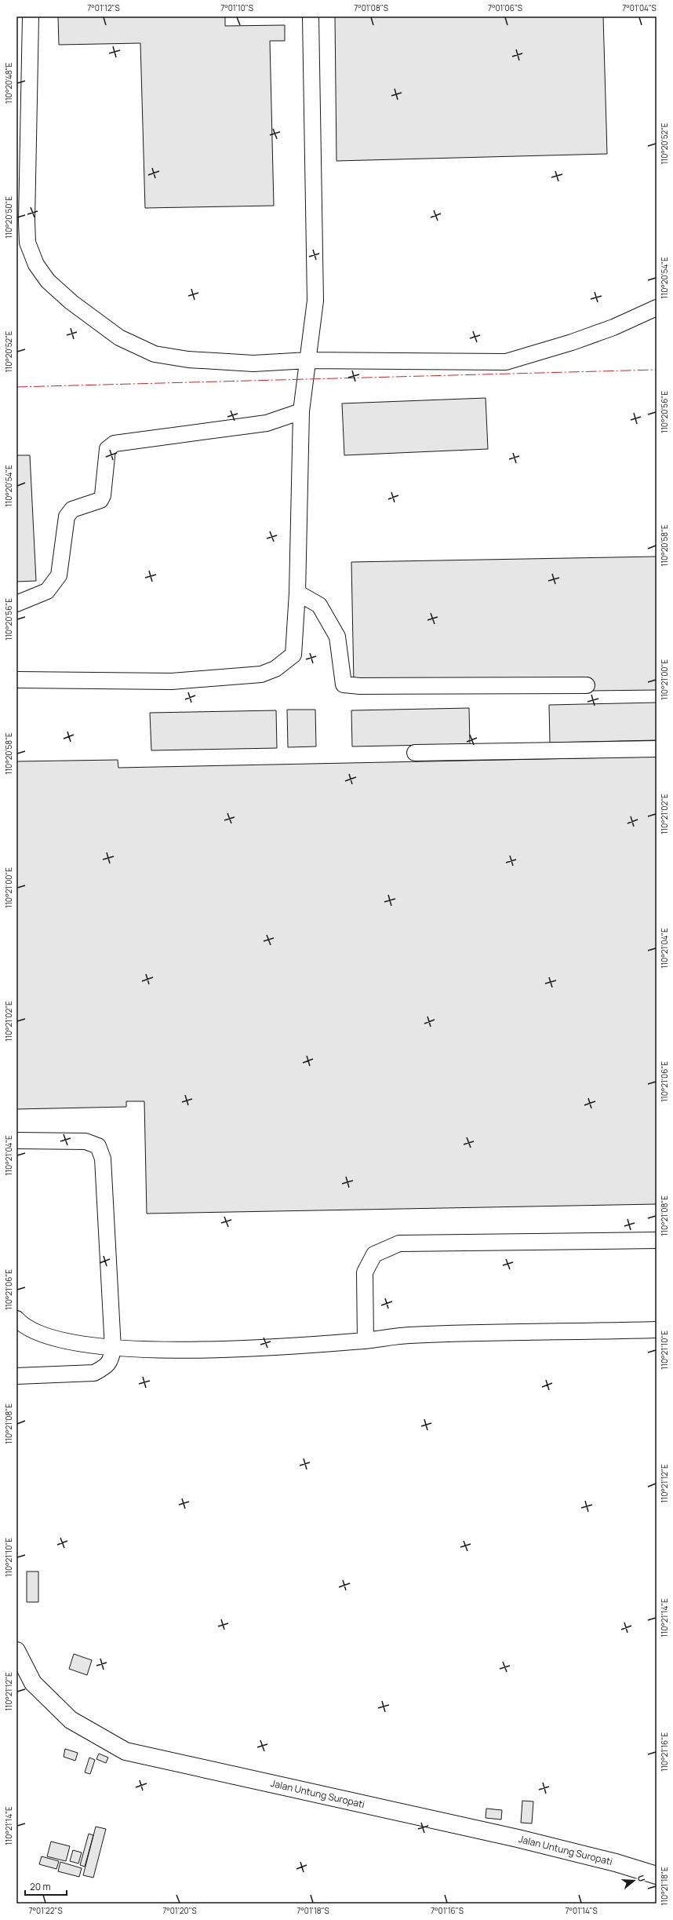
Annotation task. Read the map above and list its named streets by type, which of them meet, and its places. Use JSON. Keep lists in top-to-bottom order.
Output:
{
  "streets": {
    "main road": ["Jalan Untung Suropati"]
  },
  "scale_bar": "20 m",
  "north": "right",
  "coordinates": [
    "7°01'12\"S",
    "7°01'10\"S",
    "7°01'08\"S",
    "7°01'06\"S",
    "7°01'04\"S",
    "110°20'48\"E",
    "110°20'52\"E",
    "110°20'50\"E",
    "110°20'54\"E",
    "110°20'56\"E",
    "110°20'58\"E",
    "110°21'00\"E",
    "110°21'02\"E",
    "110°21'04\"E",
    "110°21'06\"E",
    "110°21'08\"E",
    "110°21'10\"E",
    "110°21'12\"E",
    "110°21'14\"E",
    "110°21'16\"E",
    "110°21'18\"E",
    "7°01'22\"S",
    "7°01'20\"S",
    "7°01'18\"S",
    "7°01'16\"S",
    "7°01'14\"S"
  ]
}
